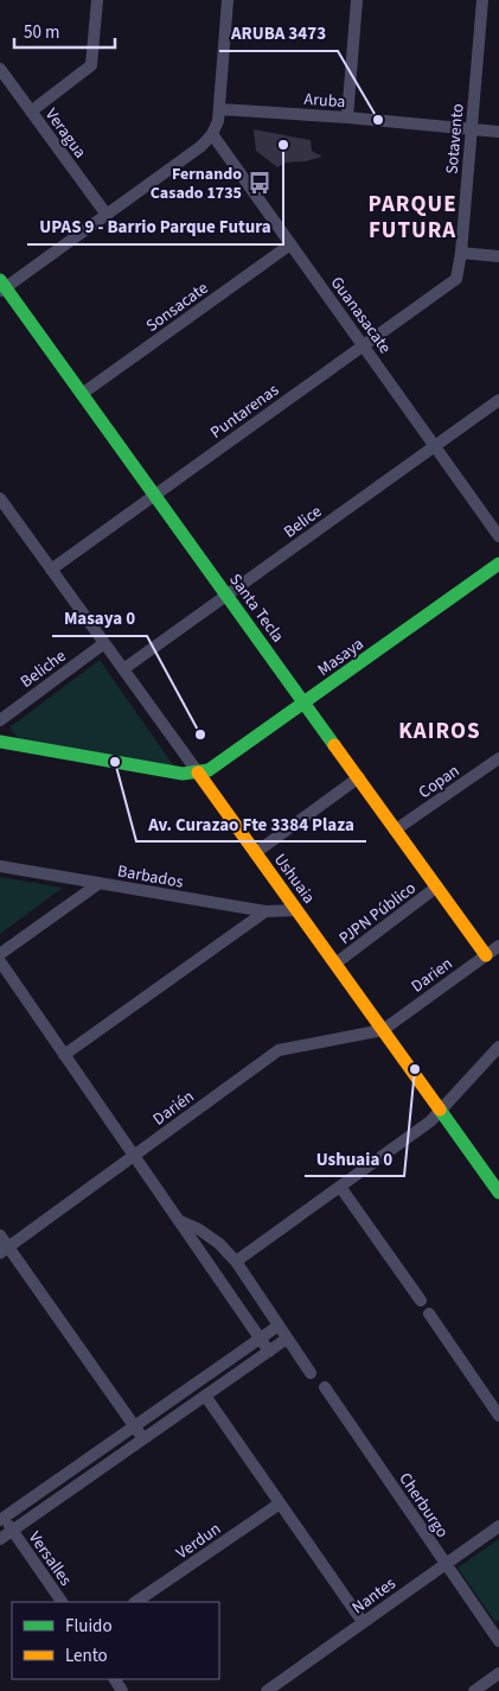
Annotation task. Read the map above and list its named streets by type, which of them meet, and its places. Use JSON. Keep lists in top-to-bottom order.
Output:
{
  "streets": {
    "street": [
      "Aruba",
      "Veragua",
      "Sotavento",
      "Sonsacate",
      "Guanasacate",
      "Puntarenas",
      "Belice",
      "Santa Tecla",
      "Masaya",
      "Beliche",
      "Copan",
      "Barbados",
      "Ushuaia",
      "PJPN Público",
      "Darien",
      "Darién",
      "Cherburgo",
      "Verdun",
      "Versalles",
      "Nantes"
    ]
  },
  "crossings": [
    ["Aruba", "Sotavento"],
    ["Sotavento", "Puntarenas"],
    ["Sonsacate", "Guanasacate"],
    ["Sonsacate", "Santa Tecla"],
    ["Guanasacate", "Puntarenas"],
    ["Guanasacate", "Belice"],
    ["Puntarenas", "Santa Tecla"],
    ["Puntarenas", "Ushuaia"],
    ["Belice", "Santa Tecla"],
    ["Belice", "Ushuaia"],
    ["Santa Tecla", "Masaya"],
    ["Santa Tecla", "Copan"],
    ["Santa Tecla", "PJPN Público"],
    ["Santa Tecla", "Darien"],
    ["Masaya", "Ushuaia"],
    ["Beliche", "Ushuaia"],
    ["Barbados", "Ushuaia"],
    ["Ushuaia", "PJPN Público"],
    ["Ushuaia", "Darien"],
    ["Ushuaia", "Darién"],
    ["Darien", "Darién"],
    ["Cherburgo", "Nantes"]
  ],
  "districts": ["PARQUE FUTURA", "KAIROS"],
  "places": {
    "other": [
      "ARUBA 3473",
      "UPAS 9 - Barrio Parque Futura",
      "Masaya 0",
      "Av. Curazao Fte 3384 Plaza",
      "Ushuaia 0"
    ],
    "bus stop": ["Fernando Casado 1735"]
  },
  "legend": ["Fluido", "Lento"],
  "scale_bar": "50 m"
}
